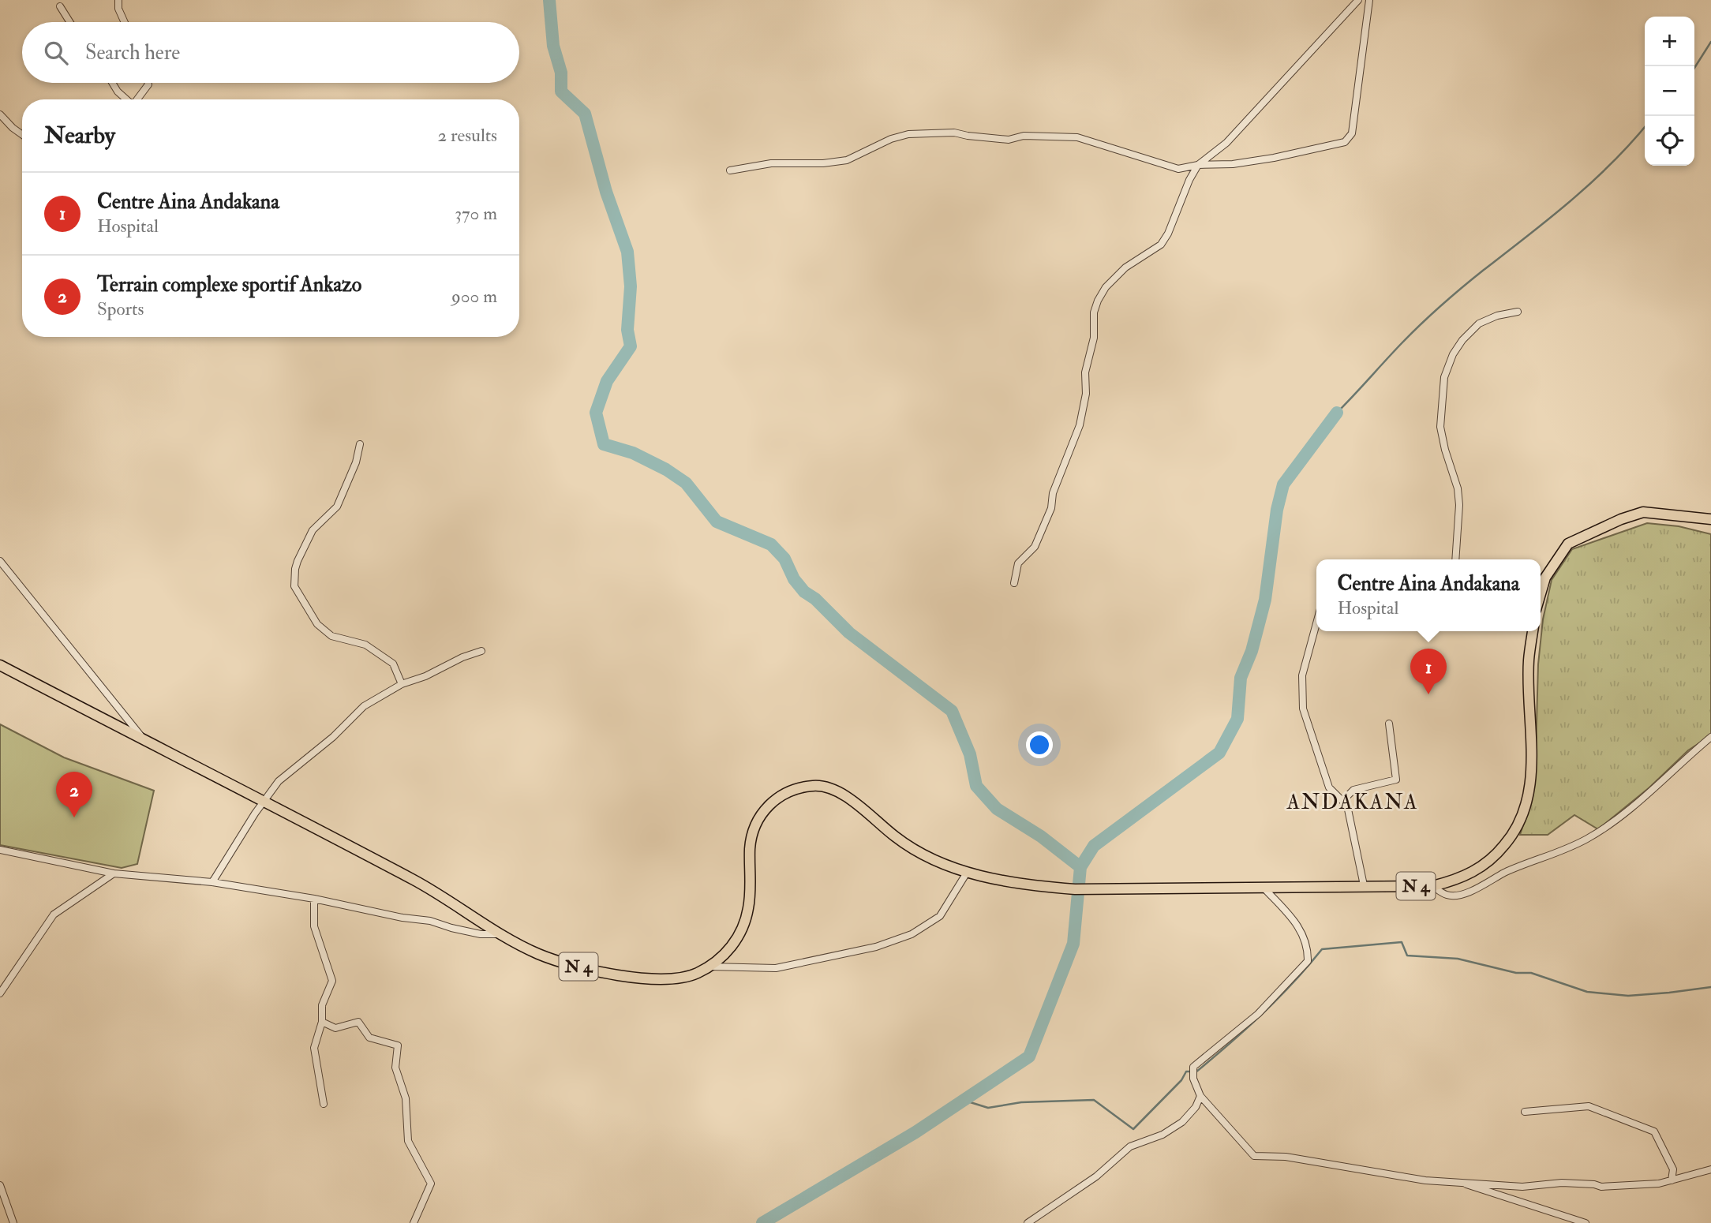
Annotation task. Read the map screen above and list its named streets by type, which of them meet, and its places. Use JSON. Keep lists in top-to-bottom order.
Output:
{
  "streets": {
    "main road": ["N 4"]
  },
  "districts": ["ANDAKANA"],
  "page": {
    "map_buttons": ["+", "−"],
    "search": "Search here",
    "heading": ["Nearby", "2 results"],
    "list": [
      {
        "mark": "1",
        "name": "Centre Aina Andakana",
        "note": "Hospital",
        "value": "370 m"
      },
      {
        "mark": "2",
        "name": "Terrain complexe sportif Ankazo",
        "note": "Sports",
        "value": "900 m"
      }
    ],
    "popup": ["Centre Aina Andakana", "Hospital"],
    "pins": ["1", "2"]
  }
}
